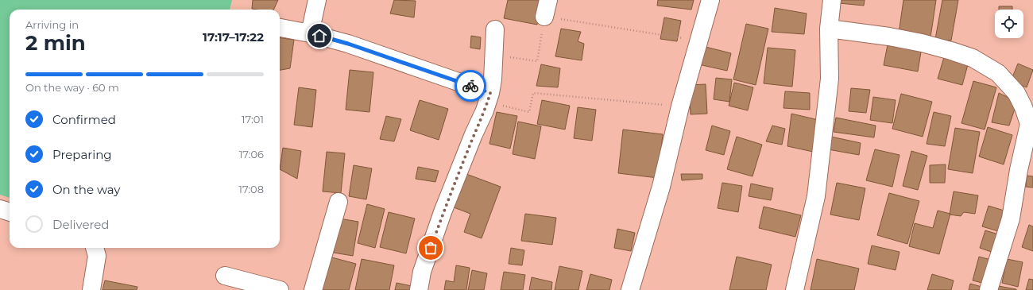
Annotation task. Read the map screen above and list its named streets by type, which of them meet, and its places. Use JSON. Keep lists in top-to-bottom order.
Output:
{
  "page": {
    "heading": ["2 min", "Arriving in", "17:17–17:22"],
    "bar": "On the way · 60 m",
    "list": [
      ["Confirmed", "17:01"],
      ["Preparing", "17:06"],
      ["On the way", "17:08"],
      "Delivered"
    ]
  }
}
